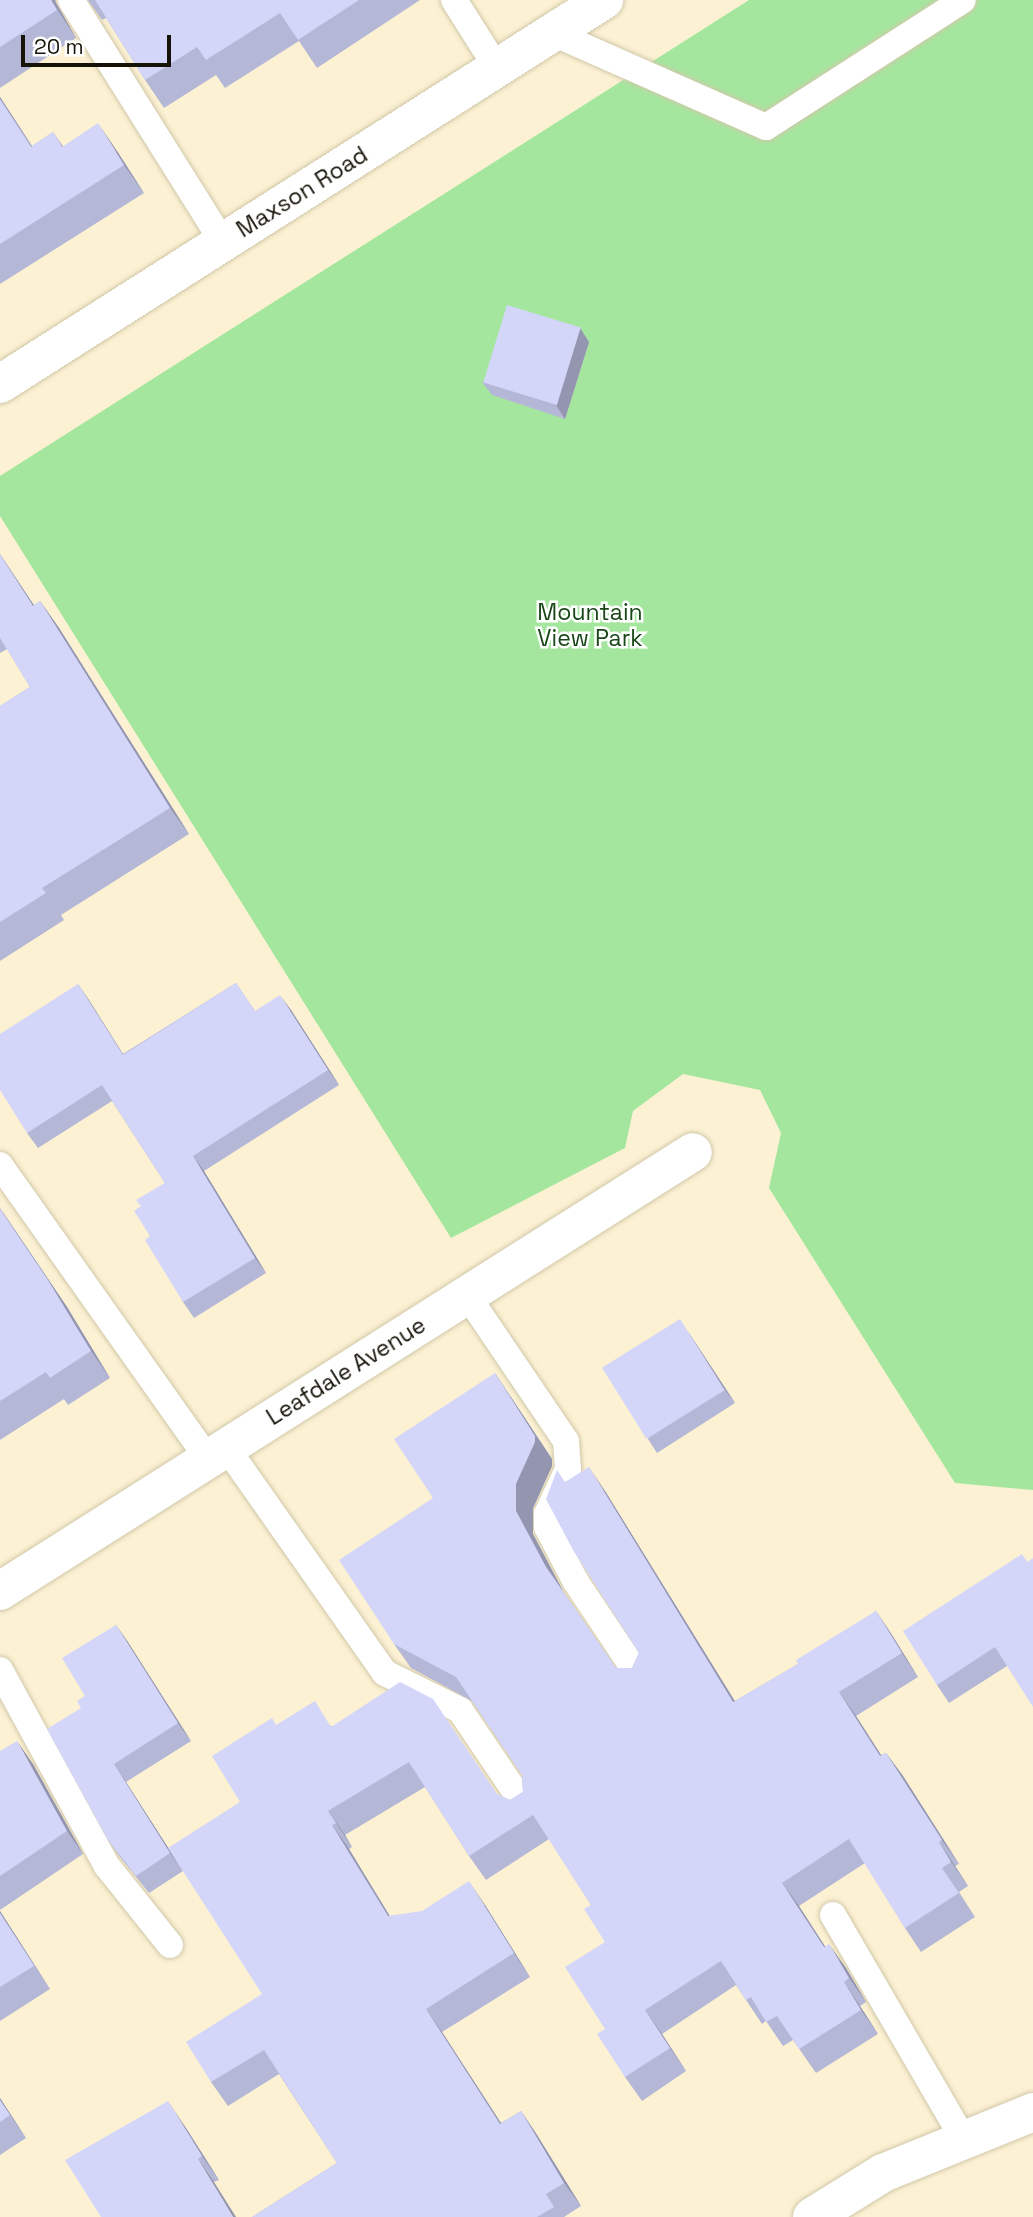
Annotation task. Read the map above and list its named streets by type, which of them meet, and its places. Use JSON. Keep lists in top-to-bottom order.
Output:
{
  "streets": {
    "street": ["Maxson Road", "Leafdale Avenue"]
  },
  "parks": ["Mountain View Park"],
  "scale_bar": "20 m"
}
